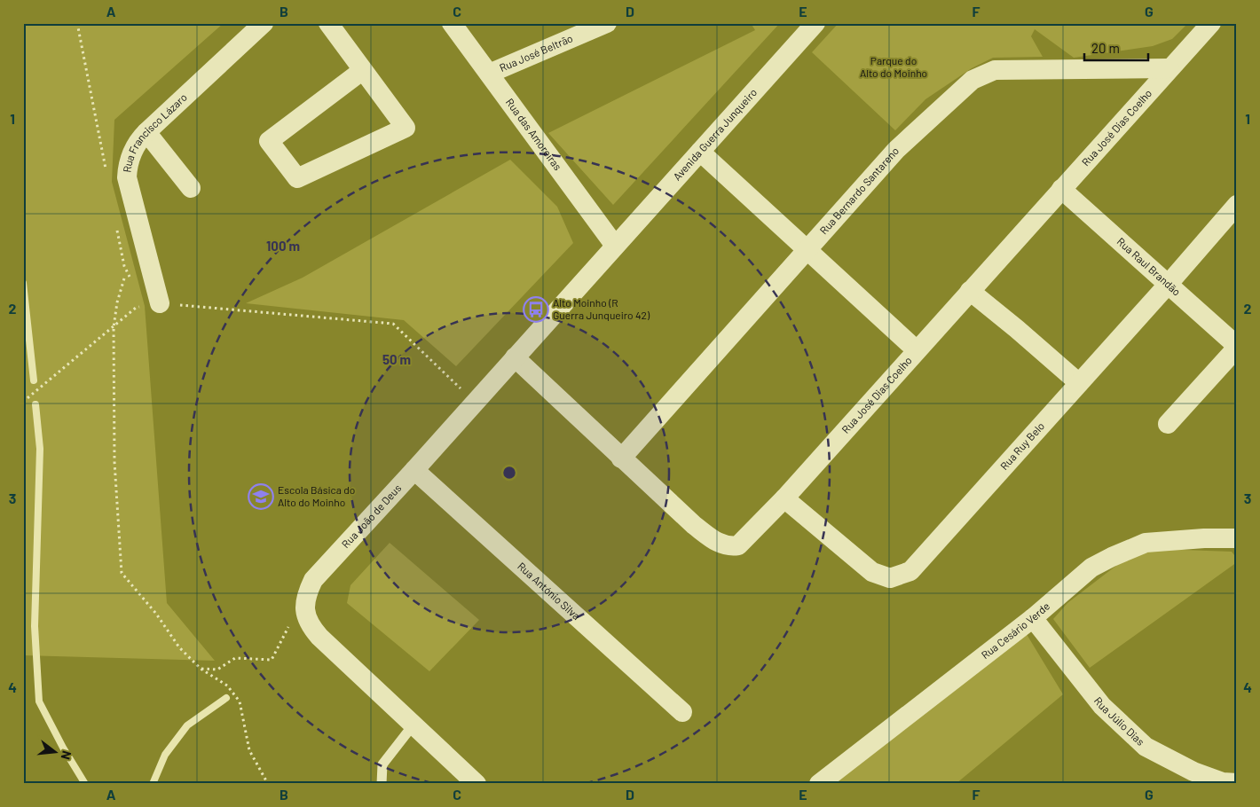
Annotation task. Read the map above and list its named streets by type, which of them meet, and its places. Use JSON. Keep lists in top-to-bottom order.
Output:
{
  "streets": {
    "street": [
      "Rua José Beltrão",
      "Rua José Dias Coelho",
      "Rua das Amoreiras",
      "Avenida Guerra Junqueiro",
      "Rua Francisco Lázaro",
      "Rua Bernardo Santareno",
      "Rua Raul Brandão",
      "Rua Ruy Belo",
      "Rua João de Deus",
      "Rua António Silva",
      "Rua Cesário Verde",
      "Rua Júlio Dias"
    ]
  },
  "crossings": [
    ["Rua José Beltrão", "Rua das Amoreiras"],
    ["Rua José Dias Coelho", "Rua Bernardo Santareno"],
    ["Rua José Dias Coelho", "Rua Raul Brandão"],
    ["Rua José Dias Coelho", "Rua Ruy Belo"],
    ["Rua José Dias Coelho", "Rua João de Deus"],
    ["Rua das Amoreiras", "Avenida Guerra Junqueiro"],
    ["Rua das Amoreiras", "Rua João de Deus"],
    ["Avenida Guerra Junqueiro", "Rua João de Deus"],
    ["Rua Raul Brandão", "Rua Ruy Belo"],
    ["Rua João de Deus", "Rua António Silva"],
    ["Rua Cesário Verde", "Rua Júlio Dias"]
  ],
  "parks": ["Parque do Alto do Moinho"],
  "places": {
    "bus stop": ["Alto Moinho (R Guerra Junqueiro 42)"],
    "school or university": ["Escola Básica do Alto do Moinho"]
  },
  "scale_bar": "20 m",
  "north": "right",
  "grid": {
    "columns": [
      "A",
      "B",
      "C",
      "D",
      "E",
      "F",
      "G"
    ],
    "rows": [
      "1",
      "2",
      "3",
      "4"
    ]
  },
  "rings": ["100 m", "50 m"]
}
